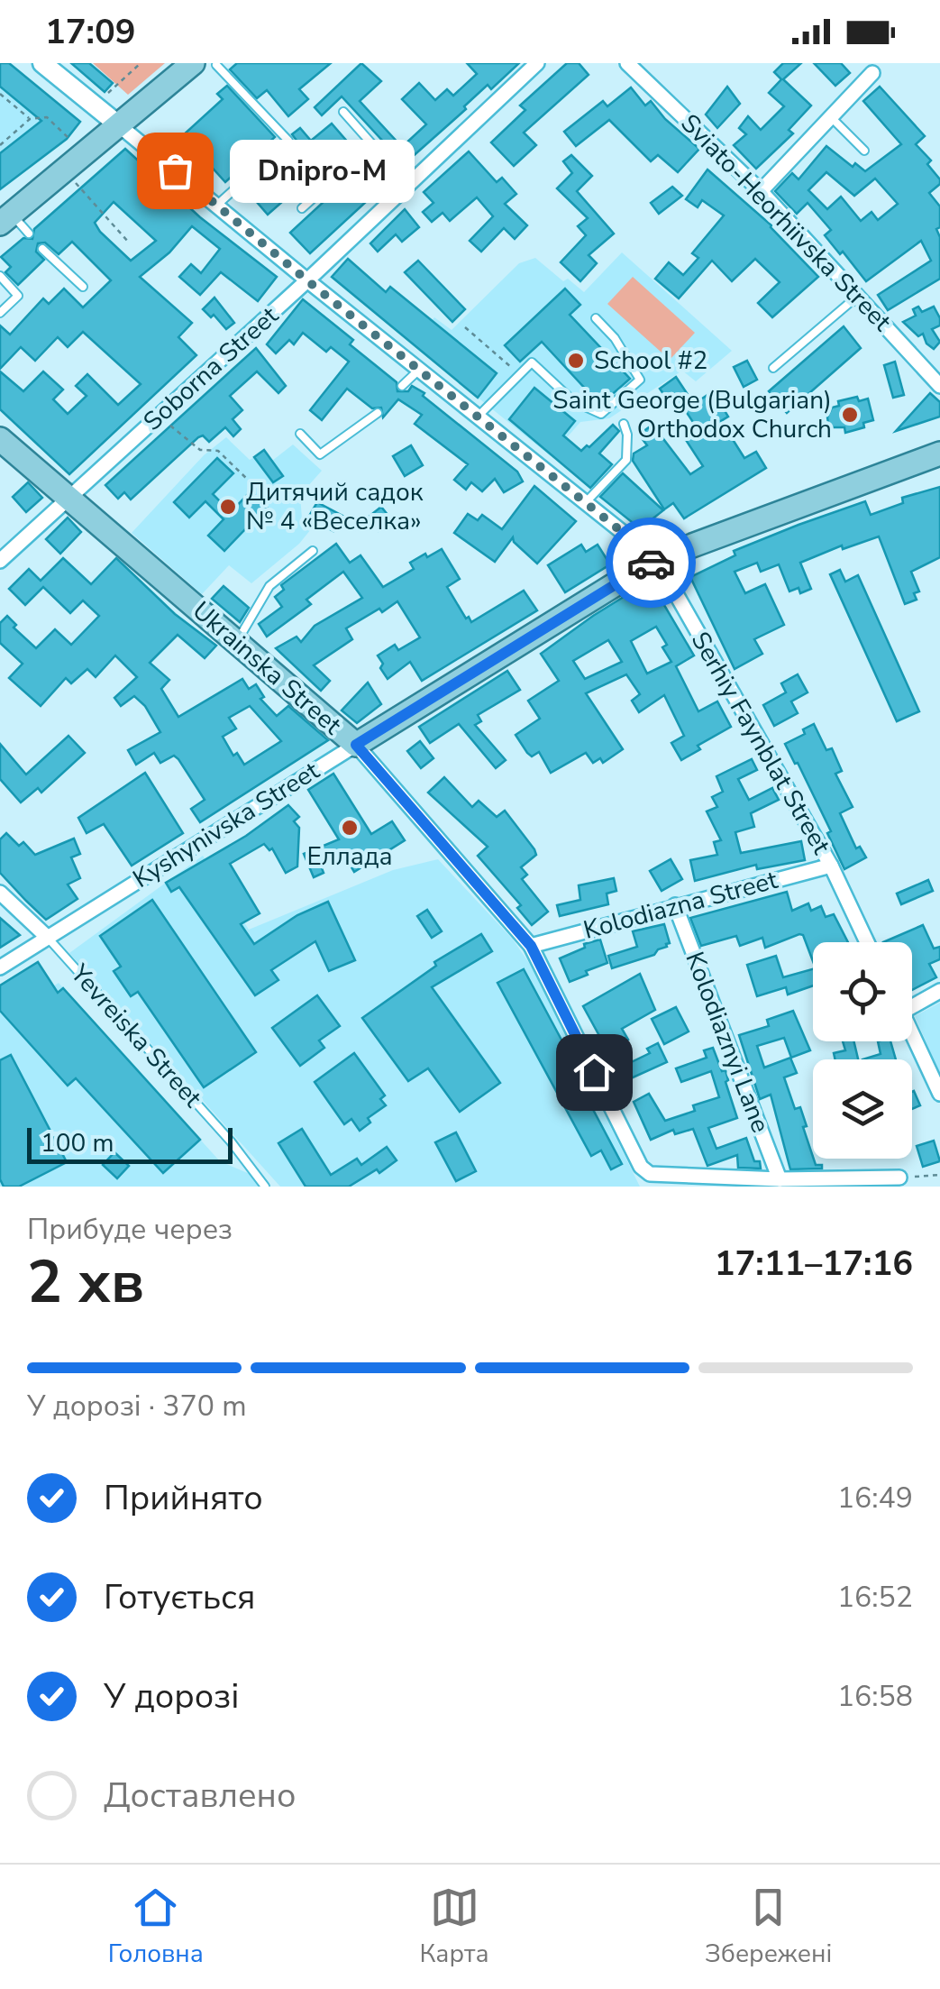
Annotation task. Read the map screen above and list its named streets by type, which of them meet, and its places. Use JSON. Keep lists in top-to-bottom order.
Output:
{
  "streets": {
    "main road": ["Ukrainska Street", "Kyshynivska Street"],
    "street": [
      "Sviato-Heorhiivska Street",
      "Soborna Street",
      "Serhiy Faynblat Street",
      "Kolodiazna Street",
      "Yevreiska Street",
      "Kolodiaznyi Lane"
    ]
  },
  "crossings": [
    ["Soborna Street", "Ukrainska Street"],
    ["Soborna Street", "Serhiy Faynblat Street"],
    ["Ukrainska Street", "Kyshynivska Street"],
    ["Ukrainska Street", "Kolodiazna Street"],
    ["Ukrainska Street", "Kolodiaznyi Lane"],
    ["Serhiy Faynblat Street", "Kyshynivska Street"],
    ["Serhiy Faynblat Street", "Kolodiazna Street"],
    ["Kyshynivska Street", "Yevreiska Street"],
    ["Kolodiazna Street", "Kolodiaznyi Lane"]
  ],
  "places": [
    "Dnipro-M",
    "School #2",
    "Saint George (Bulgarian) Orthodox Church",
    "Дитячий садок № 4 «Веселка»",
    "Еллада"
  ],
  "scale_bar": "100 m",
  "page": {
    "status": "17:09",
    "bubble": "Dnipro-M",
    "scale": "100 m",
    "heading": ["2 хв", "Прибуде через", "17:11–17:16"],
    "bar": "У дорозі · 370 m",
    "list": [
      ["Прийнято", "16:49"],
      ["Готується", "16:52"],
      ["У дорозі", "16:58"],
      "Доставлено"
    ],
    "tabs": ["Головна", "Карта", "Збережені"]
  }
}
